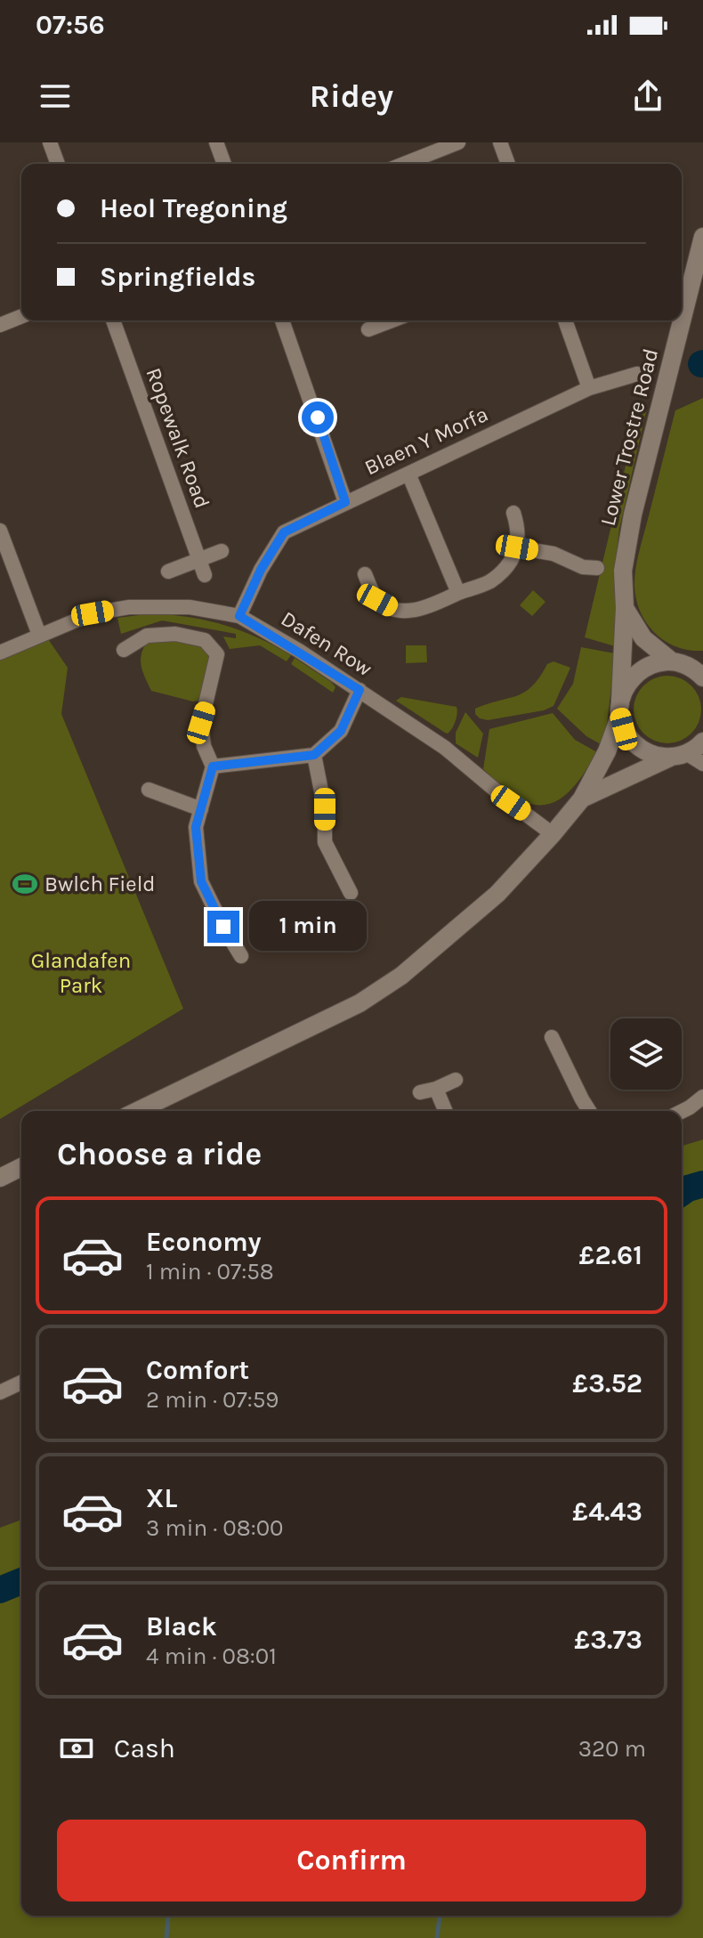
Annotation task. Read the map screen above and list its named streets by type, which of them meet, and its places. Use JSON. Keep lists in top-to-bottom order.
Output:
{
  "streets": {
    "main road": ["Lower Trostre Road"],
    "street": ["Ropewalk Road", "Blaen Y Morfa", "Dafen Row"]
  },
  "crossings": [
    ["Blaen Y Morfa", "Dafen Row"]
  ],
  "parks": ["Glandafen Park"],
  "places": {
    "sports": ["Bwlch Field"]
  },
  "page": {
    "status": "07:56",
    "header": "Ridey",
    "banner": ["Heol Tregoning", "Springfields"],
    "bubble": "1 min",
    "heading": "Choose a ride",
    "list": [
      {
        "name": "Economy",
        "note": "1 min · 07:58",
        "value": "£2.61"
      },
      {
        "name": "Comfort",
        "note": "2 min · 07:59",
        "value": "£3.52"
      },
      {
        "name": "XL",
        "note": "3 min · 08:00",
        "value": "£4.43"
      },
      {
        "name": "Black",
        "note": "4 min · 08:01",
        "value": "£3.73"
      }
    ],
    "pay": ["Cash", "320 m"],
    "buttons": "Confirm"
  }
}
